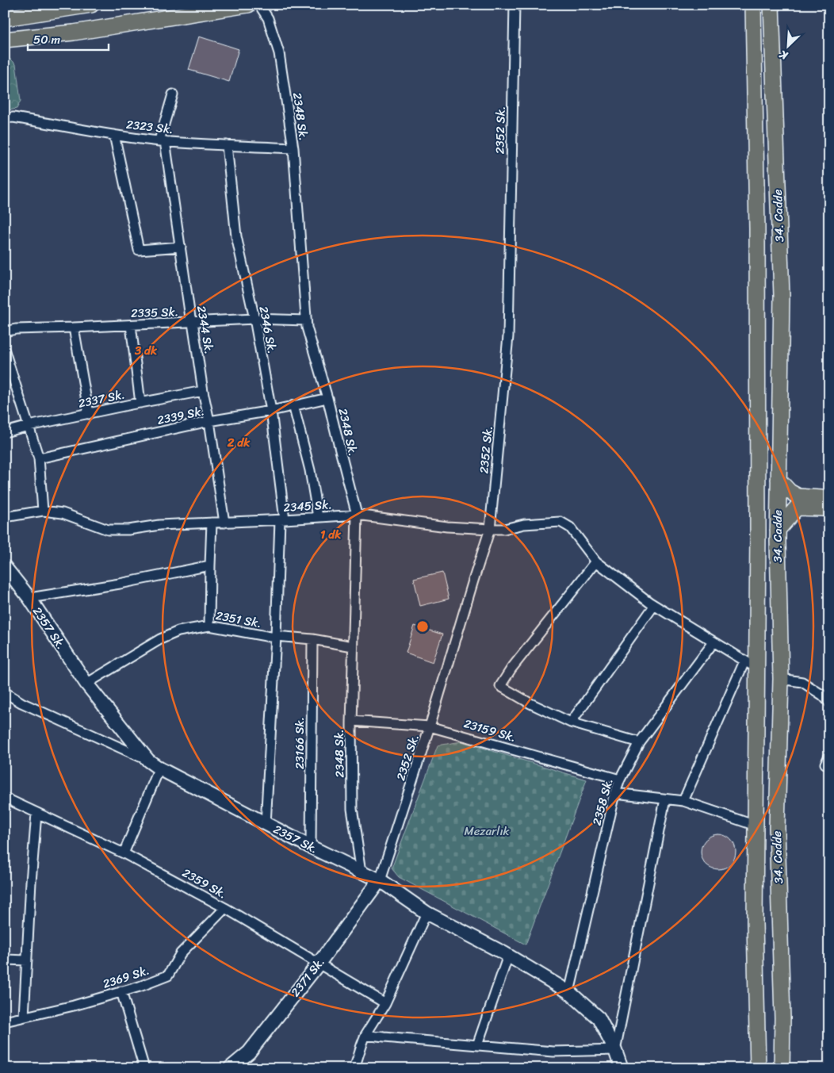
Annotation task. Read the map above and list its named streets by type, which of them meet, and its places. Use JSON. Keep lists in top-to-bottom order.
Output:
{
  "streets": {
    "main road": ["34. Cadde"],
    "street": [
      "2348 Sk.",
      "2323 Sk.",
      "2352 Sk.",
      "2335 Sk.",
      "2344 Sk.",
      "2346 Sk.",
      "2337 Sk.",
      "2339 Sk.",
      "2345 Sk.",
      "2351 Sk.",
      "2357 Sk.",
      "23159 Sk.",
      "23166 Sk.",
      "2358 Sk.",
      "2359 Sk.",
      "2369 Sk.",
      "2371 Sk."
    ]
  },
  "crossings": [
    ["2348 Sk.", "2323 Sk."],
    ["2348 Sk.", "2335 Sk."],
    ["2348 Sk.", "2339 Sk."],
    ["2348 Sk.", "2345 Sk."],
    ["2348 Sk.", "2351 Sk."],
    ["2348 Sk.", "2357 Sk."],
    ["2348 Sk.", "23159 Sk."],
    ["2323 Sk.", "2344 Sk."],
    ["2323 Sk.", "2346 Sk."],
    ["2352 Sk.", "2345 Sk."],
    ["2352 Sk.", "2357 Sk."],
    ["2352 Sk.", "23159 Sk."],
    ["2352 Sk.", "2371 Sk."],
    ["34. Cadde", "2345 Sk."],
    ["2335 Sk.", "2344 Sk."],
    ["2335 Sk.", "2346 Sk."],
    ["2344 Sk.", "2337 Sk."],
    ["2344 Sk.", "2339 Sk."],
    ["2344 Sk.", "2345 Sk."],
    ["2346 Sk.", "2339 Sk."],
    ["2346 Sk.", "2345 Sk."],
    ["2346 Sk.", "2351 Sk."],
    ["2346 Sk.", "2357 Sk."],
    ["2345 Sk.", "2358 Sk."],
    ["2351 Sk.", "2357 Sk."],
    ["2351 Sk.", "23166 Sk."],
    ["2357 Sk.", "23166 Sk."],
    ["2357 Sk.", "2358 Sk."],
    ["2357 Sk.", "2371 Sk."],
    ["23159 Sk.", "2358 Sk."],
    ["2359 Sk.", "2369 Sk."],
    ["2359 Sk.", "2371 Sk."]
  ],
  "parks": ["Mezarlık"],
  "scale_bar": "50 m",
  "north": "bottom left",
  "rings": ["3 dk", "2 dk", "1 dk"]
}
